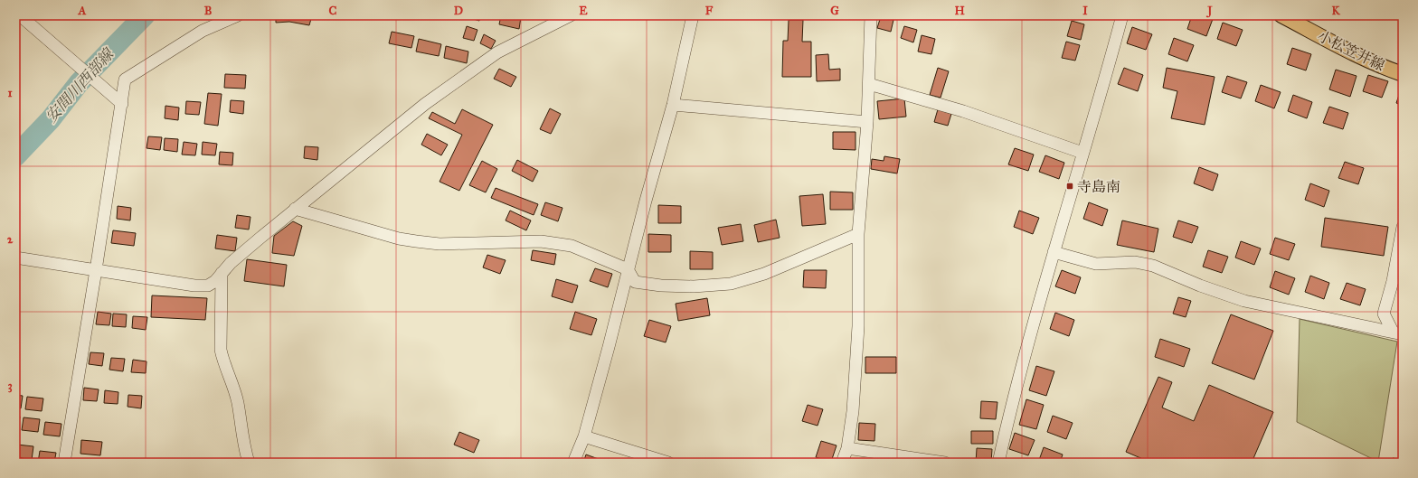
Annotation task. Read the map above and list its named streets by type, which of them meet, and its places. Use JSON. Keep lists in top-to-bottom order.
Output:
{
  "streets": {
    "main road": ["小松笠井線"]
  },
  "water": ["安間川西部線"],
  "places": {
    "transit": ["寺島南"]
  },
  "grid": {
    "columns": [
      "A",
      "B",
      "C",
      "D",
      "E",
      "F",
      "G",
      "H",
      "I",
      "J",
      "K"
    ],
    "rows": ["1", "2", "3"]
  }
}
